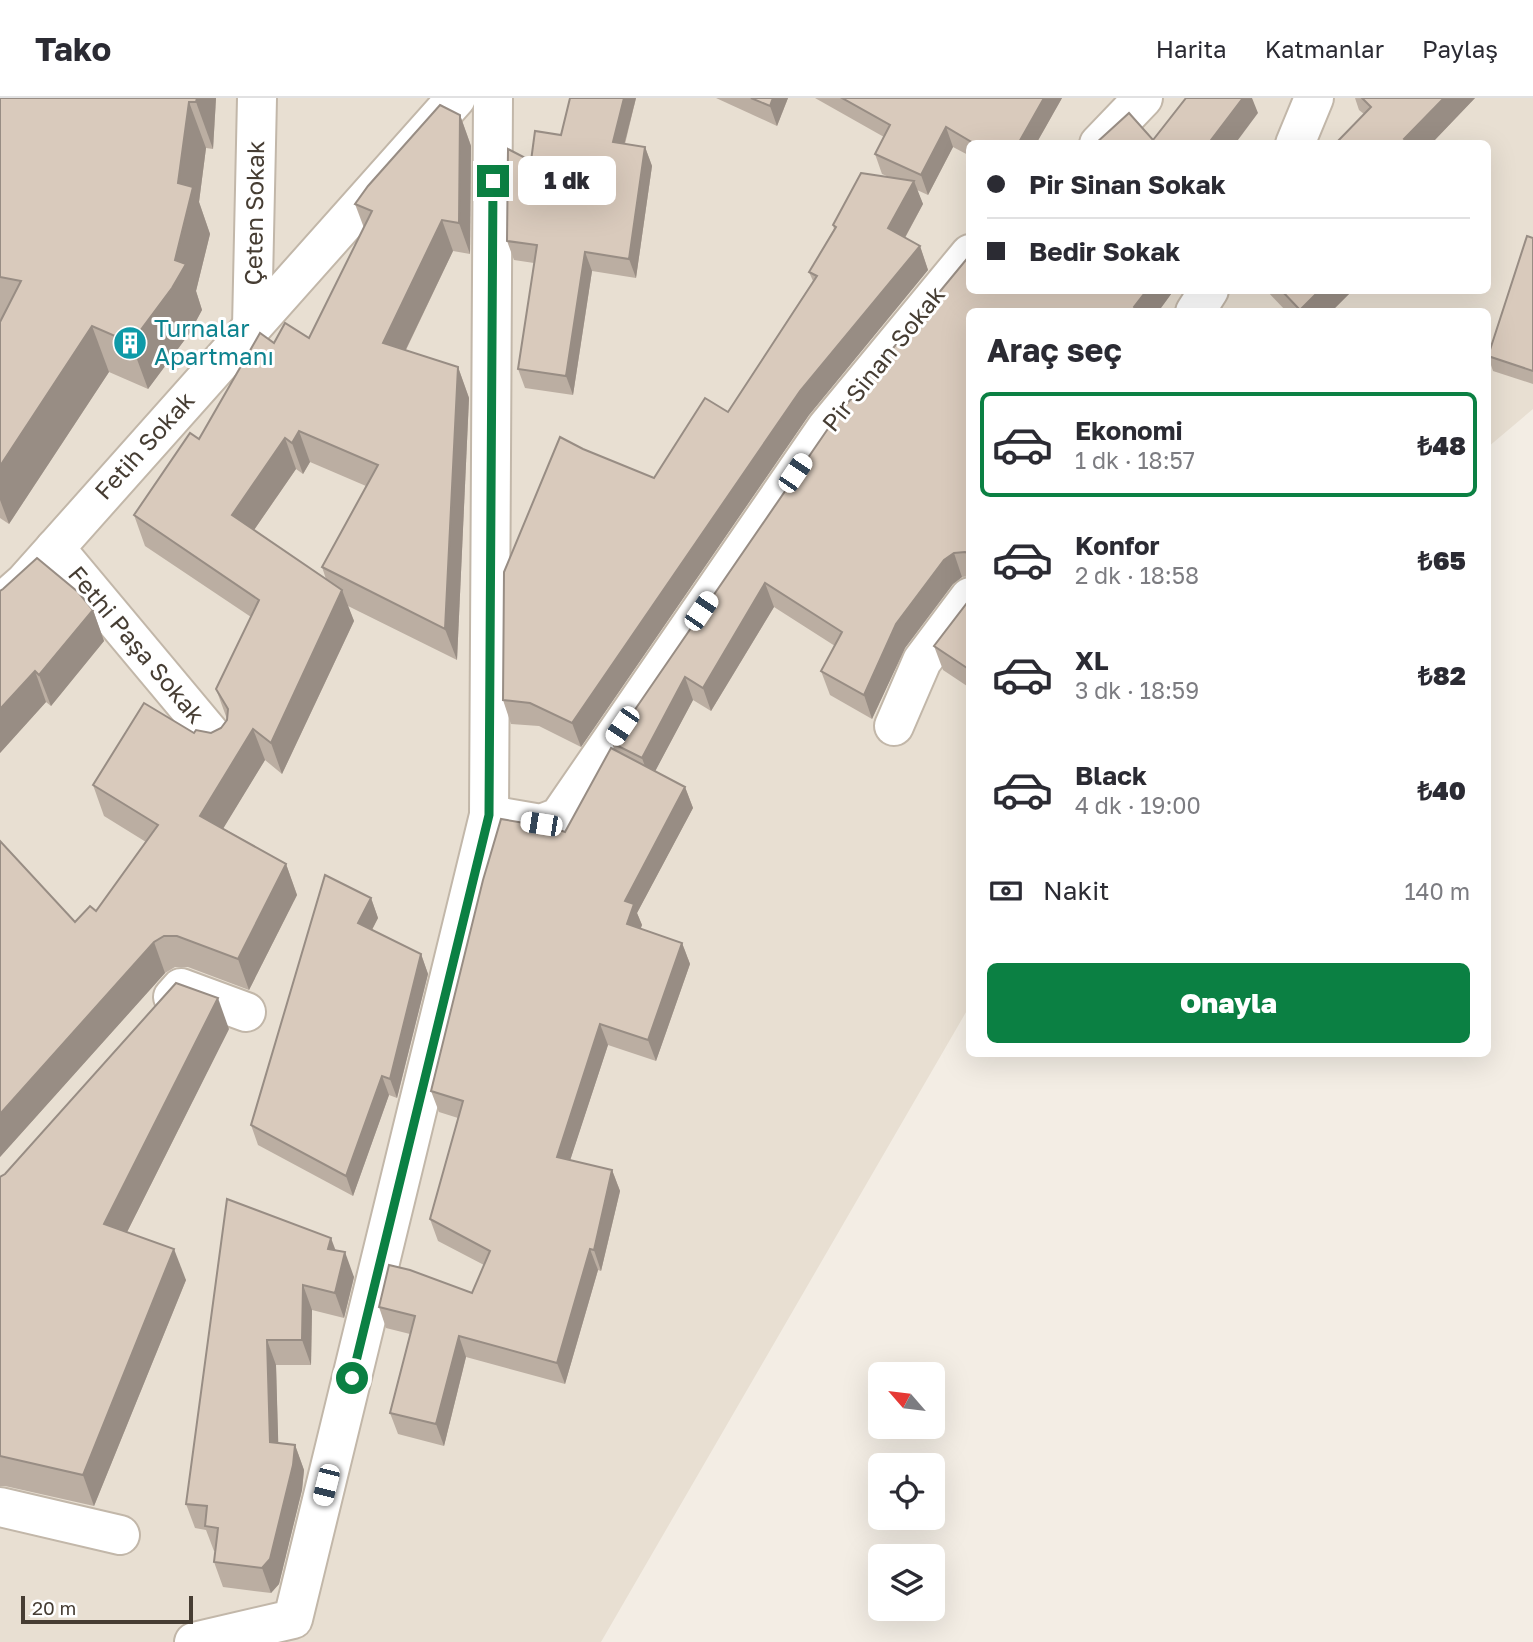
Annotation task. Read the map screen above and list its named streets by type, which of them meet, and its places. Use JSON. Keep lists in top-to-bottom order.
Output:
{
  "streets": {
    "street": [
      "Çeten Sokak",
      "Pir Sinan Sokak",
      "Fetih Sokak",
      "Fethi Paşa Sokak"
    ]
  },
  "crossings": [
    ["Çeten Sokak", "Fetih Sokak"],
    ["Fetih Sokak", "Fethi Paşa Sokak"]
  ],
  "places": {
    "building": ["Turnalar Apartmanı"]
  },
  "scale_bar": "20 m",
  "north": "top left",
  "page": {
    "header": "Tako",
    "nav": ["Harita", "Katmanlar", "Paylaş"],
    "banner": ["Pir Sinan Sokak", "Bedir Sokak"],
    "bubble": "1 dk",
    "heading": "Araç seç",
    "list": [
      {
        "name": "Ekonomi",
        "note": "1 dk · 18:57",
        "value": "₺48"
      },
      {
        "name": "Konfor",
        "note": "2 dk · 18:58",
        "value": "₺65"
      },
      {
        "name": "XL",
        "note": "3 dk · 18:59",
        "value": "₺82"
      },
      {
        "name": "Black",
        "note": "4 dk · 19:00",
        "value": "₺40"
      }
    ],
    "pay": ["Nakit", "140 m"],
    "buttons": "Onayla",
    "scale": "20 m"
  }
}
